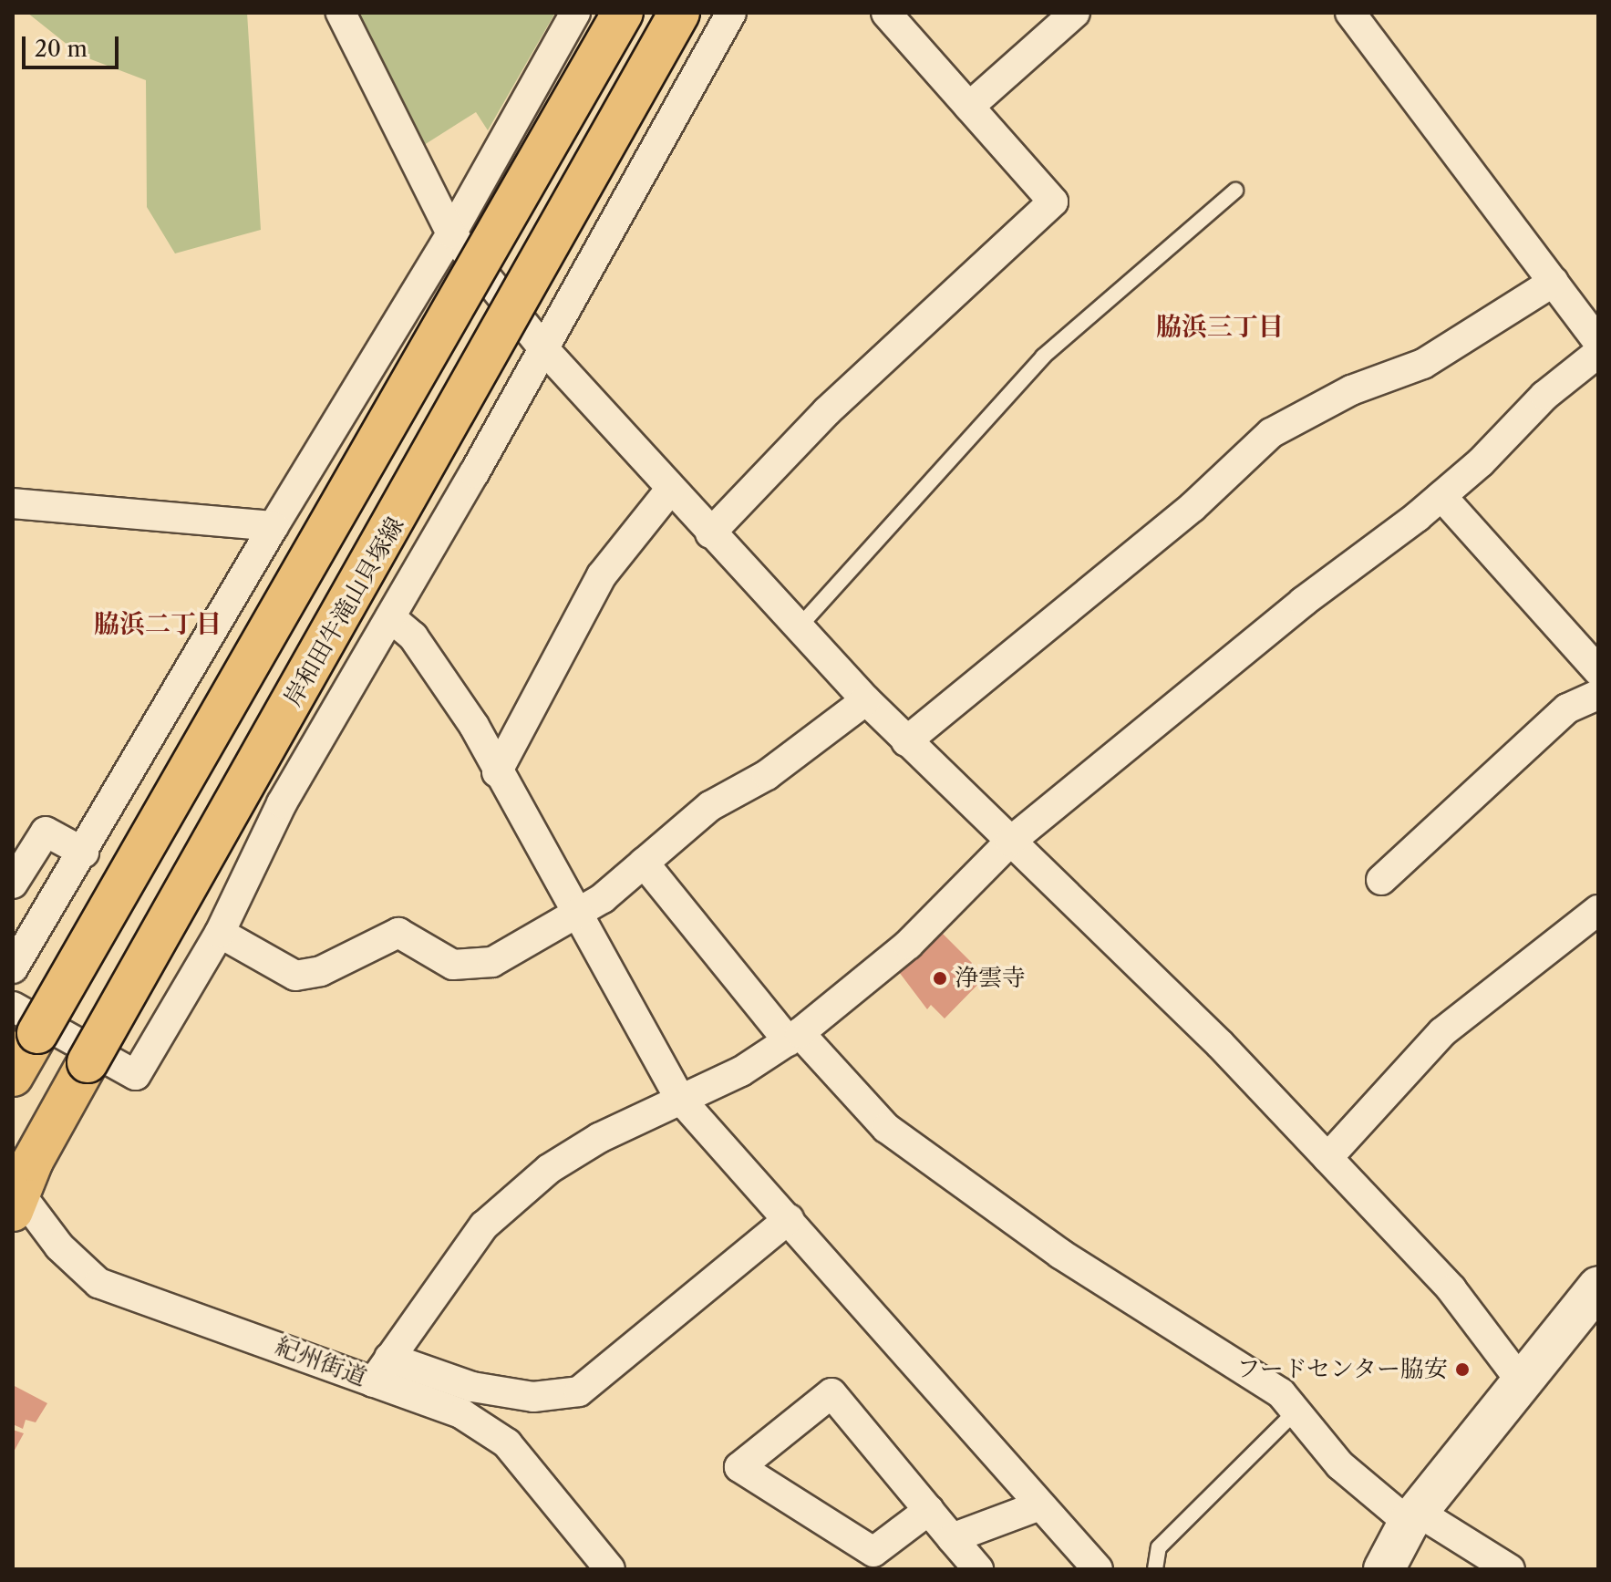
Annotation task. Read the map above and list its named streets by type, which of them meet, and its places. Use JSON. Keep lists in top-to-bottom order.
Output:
{
  "streets": {
    "main road": ["岸和田牛滝山貝塚線"],
    "street": ["紀州街道"]
  },
  "crossings": [
    ["岸和田牛滝山貝塚線", "紀州街道"]
  ],
  "districts": ["脇浜三丁目", "脇浜二丁目"],
  "places": ["浄雲寺", "フードセンター脇安"],
  "scale_bar": "20 m"
}
